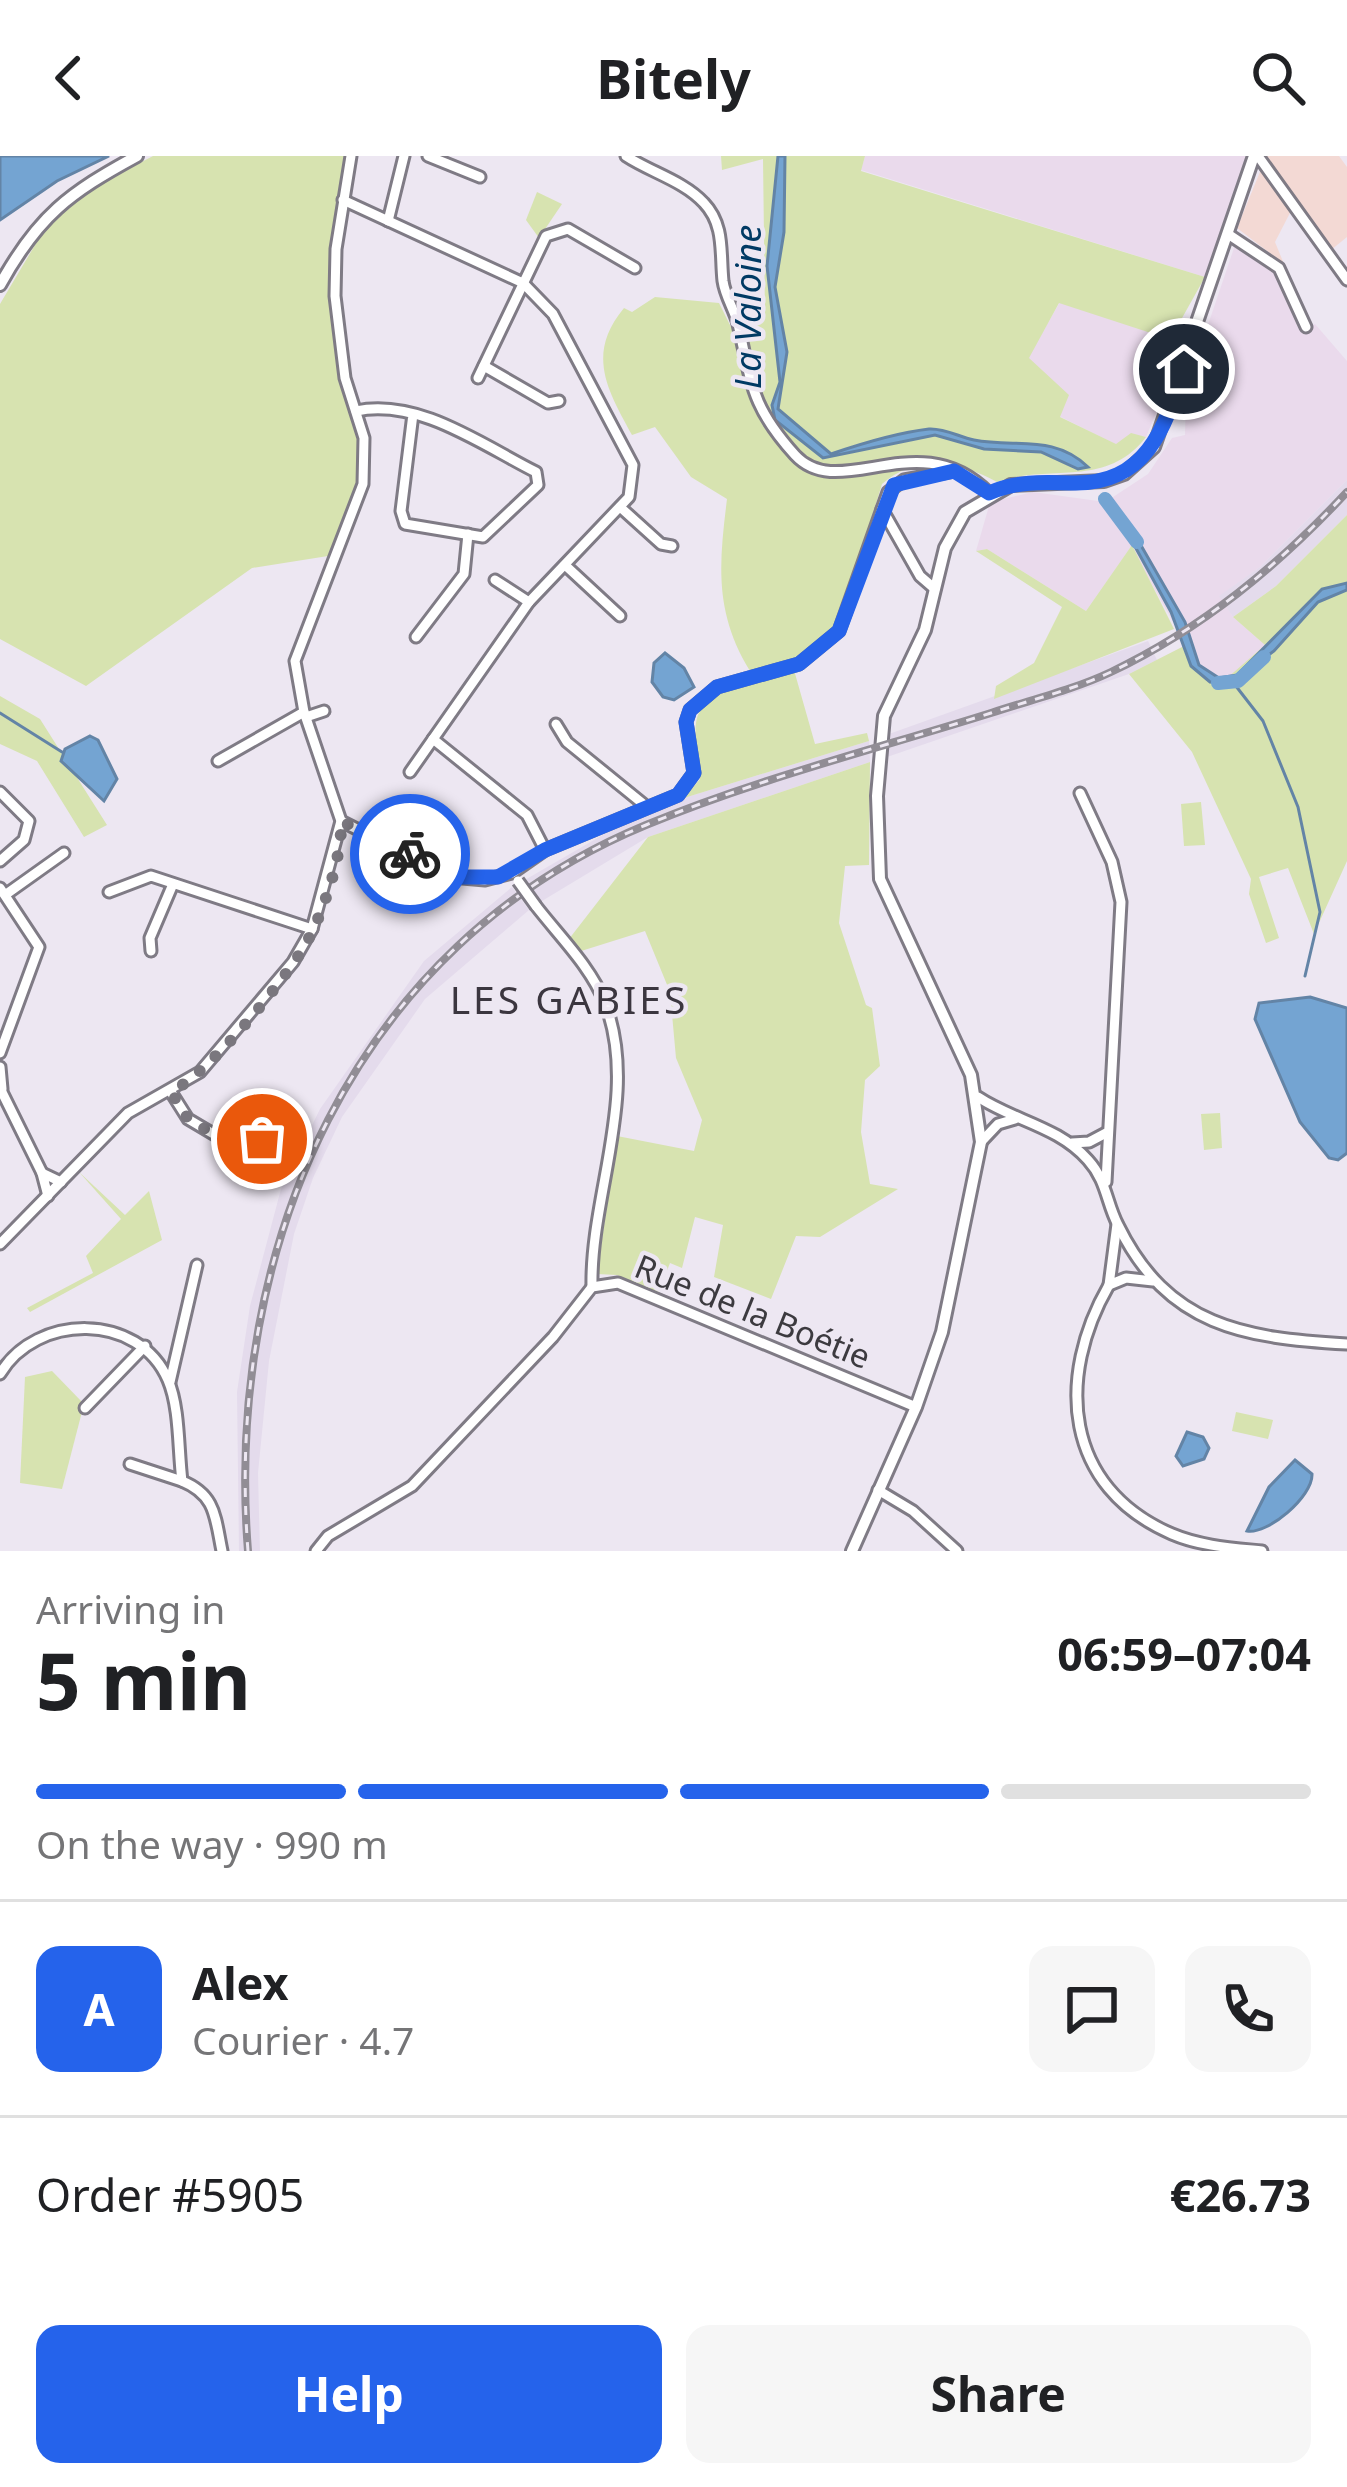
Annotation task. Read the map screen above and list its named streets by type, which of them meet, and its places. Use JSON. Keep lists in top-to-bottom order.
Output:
{
  "streets": {
    "street": ["Rue de la Boétie"]
  },
  "districts": ["LES GABIES"],
  "water": ["La Valoine"],
  "page": {
    "header": "Bitely",
    "heading": ["5 min", "Arriving in", "06:59–07:04"],
    "panel": [
      "Alex",
      "Courier · 4.7",
      "Order #5905",
      "€26.73"
    ],
    "bar": "On the way · 990 m",
    "round": "A",
    "buttons": ["Help", "Share"]
  }
}
